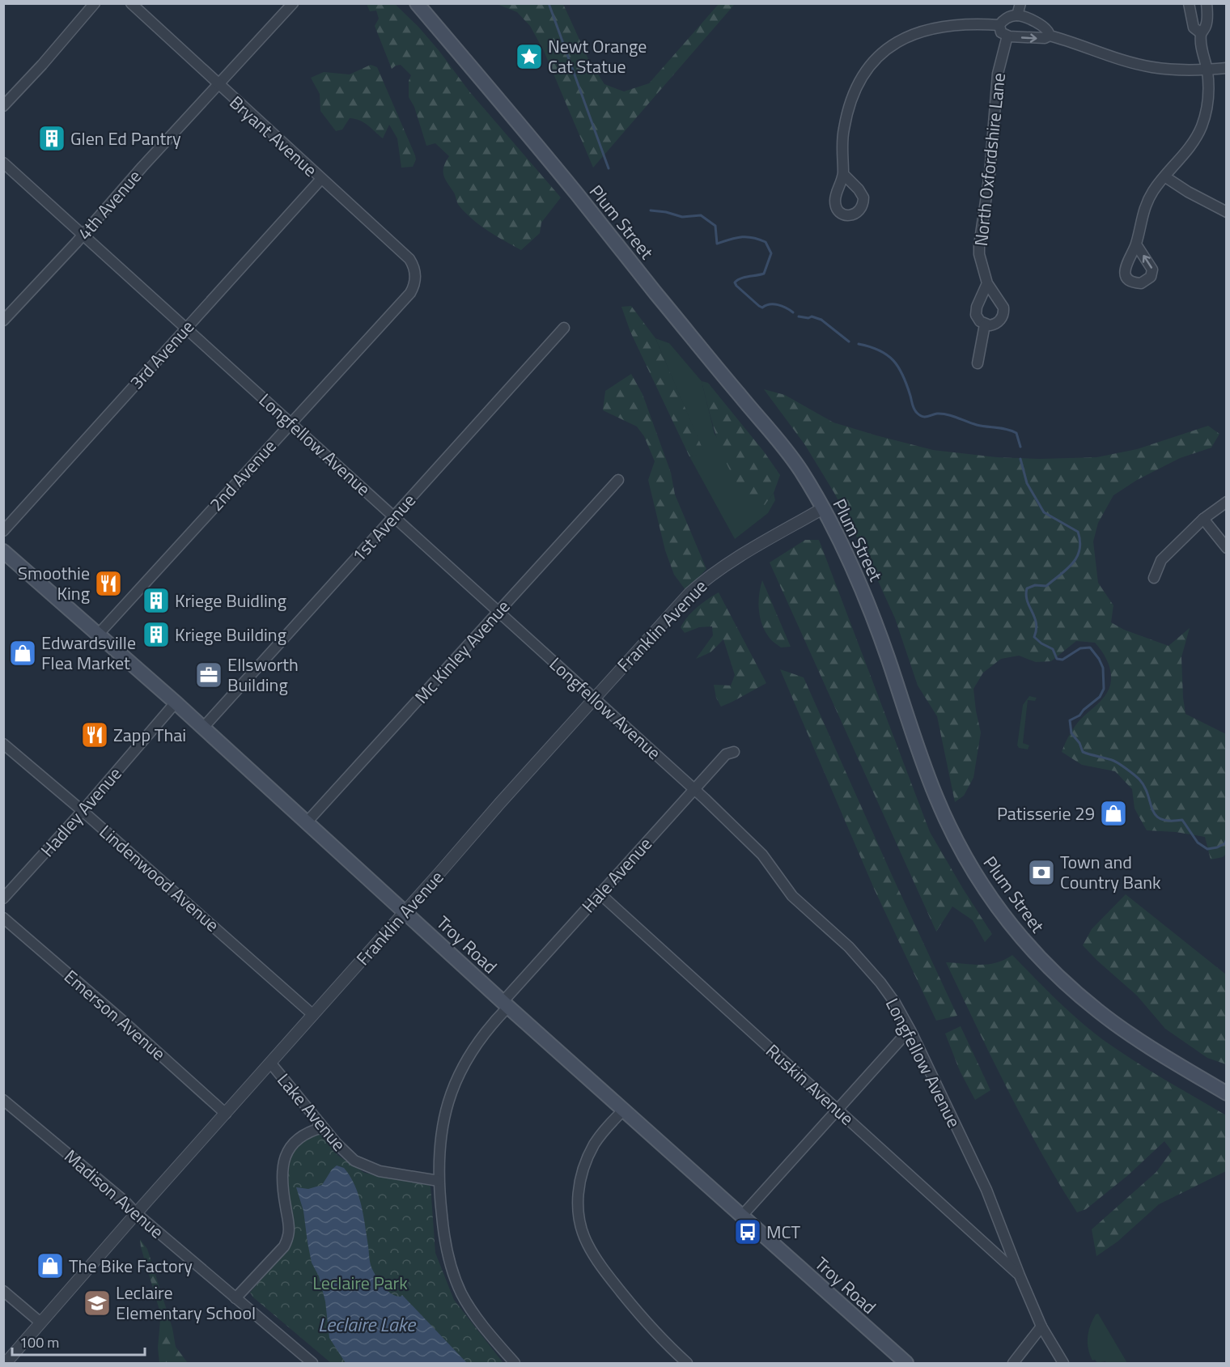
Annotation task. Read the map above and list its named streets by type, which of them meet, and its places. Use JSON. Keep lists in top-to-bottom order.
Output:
{
  "streets": {
    "main road": ["Plum Street", "Troy Road"],
    "street": [
      "Bryant Avenue",
      "North Oxfordshire Lane",
      "4th Avenue",
      "3rd Avenue",
      "Longfellow Avenue",
      "2nd Avenue",
      "1st Avenue",
      "Franklin Avenue",
      "Mc Kinley Avenue",
      "Hadley Avenue",
      "Hale Avenue",
      "Lindenwood Avenue",
      "Emerson Avenue",
      "Ruskin Avenue",
      "Lake Avenue",
      "Madison Avenue"
    ]
  },
  "crossings": [
    ["Bryant Avenue", "4th Avenue"],
    ["Bryant Avenue", "3rd Avenue"],
    ["Bryant Avenue", "2nd Avenue"],
    ["4th Avenue", "Longfellow Avenue"],
    ["Plum Street", "Franklin Avenue"],
    ["3rd Avenue", "Longfellow Avenue"],
    ["Longfellow Avenue", "2nd Avenue"],
    ["Longfellow Avenue", "1st Avenue"],
    ["Longfellow Avenue", "Franklin Avenue"],
    ["Longfellow Avenue", "Mc Kinley Avenue"],
    ["Longfellow Avenue", "Hale Avenue"],
    ["Longfellow Avenue", "Ruskin Avenue"],
    ["2nd Avenue", "Troy Road"],
    ["1st Avenue", "Troy Road"],
    ["Franklin Avenue", "Lindenwood Avenue"],
    ["Franklin Avenue", "Troy Road"],
    ["Franklin Avenue", "Emerson Avenue"],
    ["Franklin Avenue", "Lake Avenue"],
    ["Franklin Avenue", "Madison Avenue"],
    ["Mc Kinley Avenue", "Troy Road"],
    ["Hadley Avenue", "Lindenwood Avenue"],
    ["Hadley Avenue", "Troy Road"],
    ["Hale Avenue", "Troy Road"],
    ["Hale Avenue", "Ruskin Avenue"],
    ["Hale Avenue", "Lake Avenue"]
  ],
  "water": ["Leclaire Lake"],
  "parks": ["Leclaire Park"],
  "places": {
    "place": ["Newt Orange Cat Statue"],
    "building": ["Glen Ed Pantry", "Kriege Buidling", "Kriege Building"],
    "restaurant": ["Smoothie King", "Zapp Thai"],
    "shop": ["Edwardsville Flea Market", "Patisserie 29", "The Bike Factory"],
    "office": ["Ellsworth Building"],
    "bank": ["Town and Country Bank"],
    "bus stop": ["MCT"],
    "school or university": ["Leclaire Elementary School"]
  },
  "scale_bar": "100 m"
}
